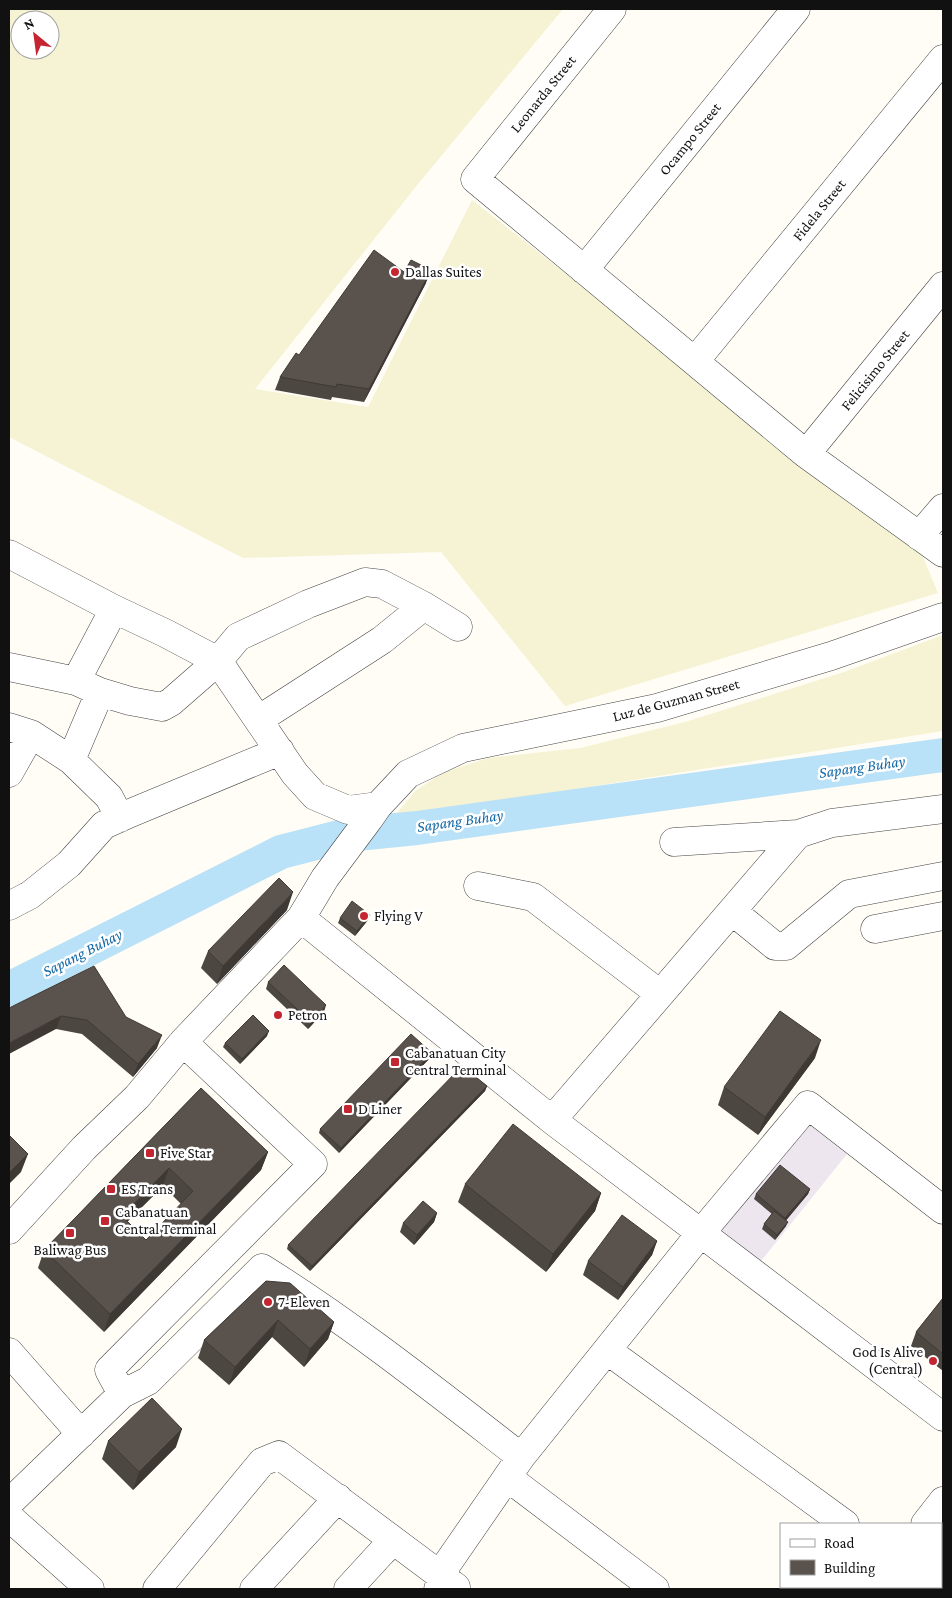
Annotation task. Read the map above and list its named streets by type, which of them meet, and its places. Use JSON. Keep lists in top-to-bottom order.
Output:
{
  "streets": {
    "street": [
      "Leonarda Street",
      "Ocampo Street",
      "Fidela Street",
      "Felicisimo Street",
      "Luz de Guzman Street"
    ]
  },
  "crossings": [
    ["Leonarda Street", "Ocampo Street"]
  ],
  "water": ["Sapang Buhay"],
  "places": {
    "other": [
      "Dallas Suites",
      "Flying V",
      "Petron",
      "7-Eleven",
      "God Is Alive (Central)"
    ],
    "transit": [
      "Cabanatuan City Central Terminal",
      "D Liner",
      "Five Star",
      "ES Trans",
      "Cabanatuan Central Terminal",
      "Baliwag Bus"
    ]
  },
  "legend": ["Road", "Building"],
  "north": "top left"
}
